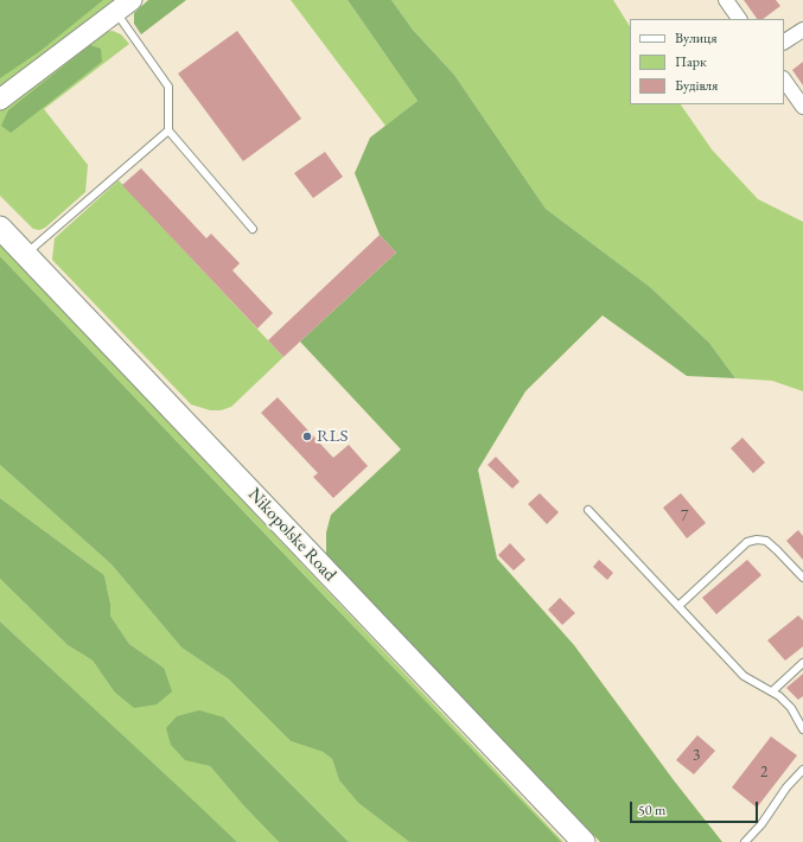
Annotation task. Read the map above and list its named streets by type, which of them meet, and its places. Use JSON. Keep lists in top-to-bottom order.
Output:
{
  "streets": {
    "main road": ["Nikopolske Road"]
  },
  "places": ["RLS"],
  "house_numbers": ["7", "3", "2"],
  "legend": ["Вулиця", "Парк", "Будівля"],
  "scale_bar": "50 m"
}
